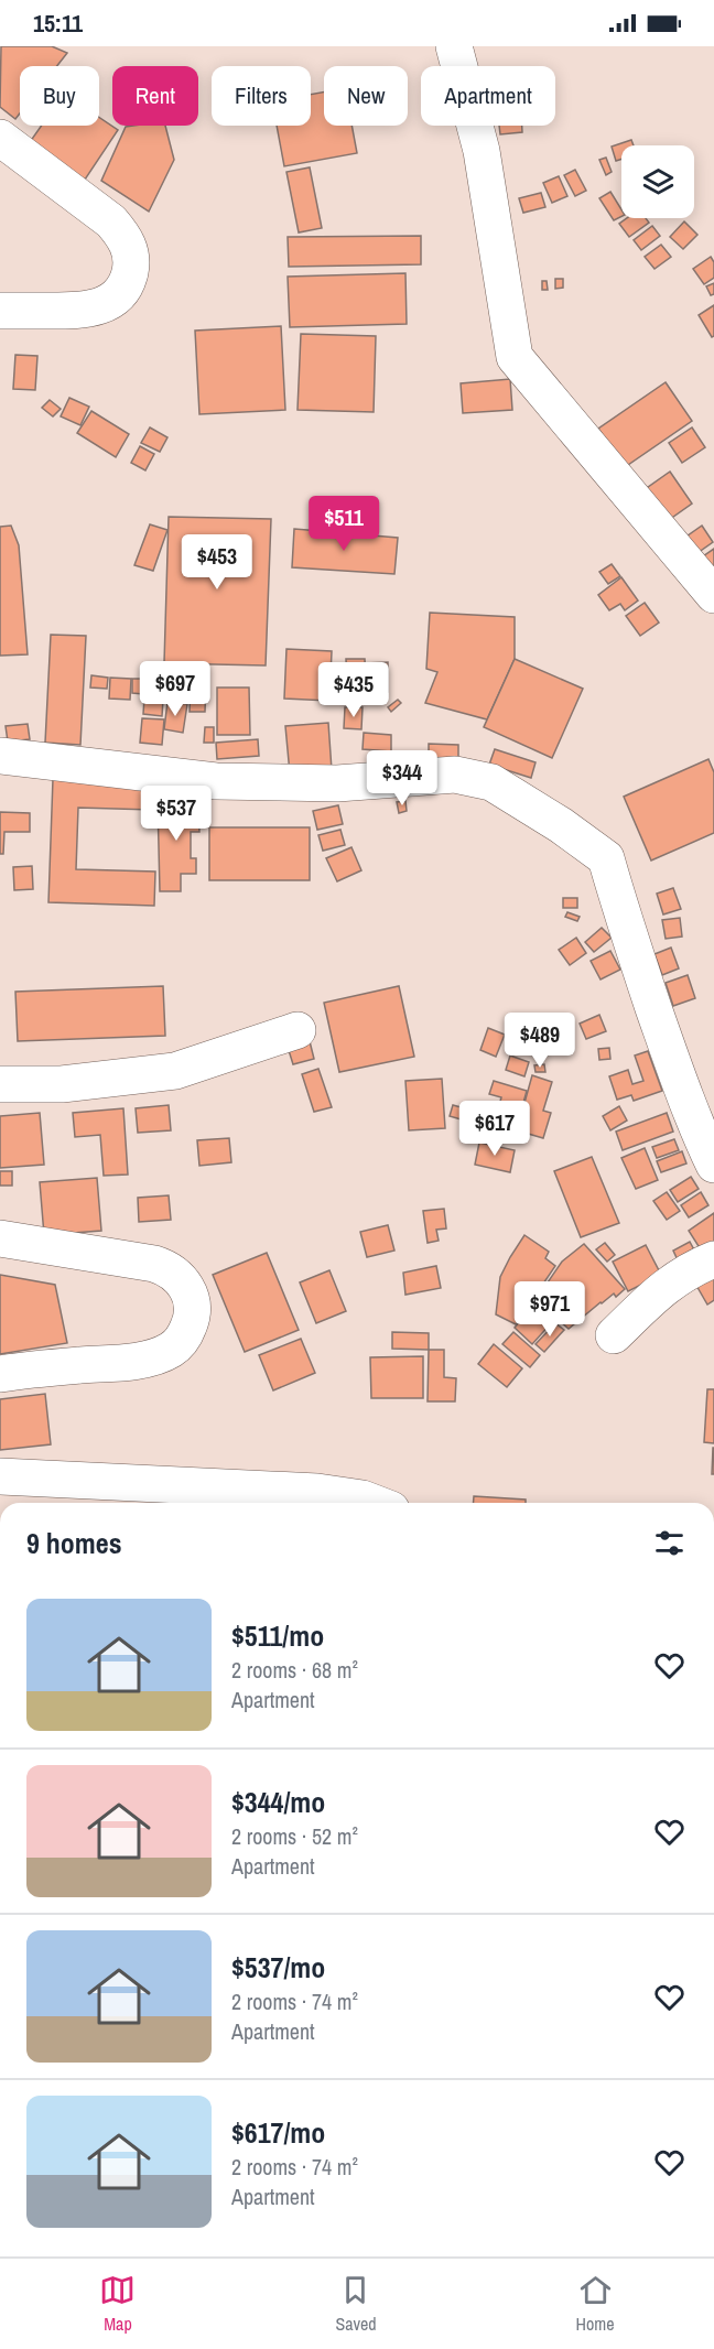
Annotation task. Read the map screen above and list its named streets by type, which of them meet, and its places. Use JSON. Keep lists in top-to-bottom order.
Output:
{
  "page": {
    "status": "15:11",
    "chip": [
      "Buy",
      "Rent",
      "Filters",
      "New",
      "Apartment"
    ],
    "price": [
      "$511",
      "$453",
      "$697",
      "$435",
      "$344",
      "$537",
      "$489",
      "$617",
      "$971"
    ],
    "heading": "9 homes",
    "list": [
      {
        "name": "$511/mo",
        "note": "2 rooms · 68 m² · Apartment"
      },
      {
        "name": "$344/mo",
        "note": "2 rooms · 52 m² · Apartment"
      },
      {
        "name": "$537/mo",
        "note": "2 rooms · 74 m² · Apartment"
      },
      {
        "name": "$617/mo",
        "note": "2 rooms · 74 m² · Apartment"
      }
    ],
    "tabs": ["Map", "Saved", "Home"]
  }
}
